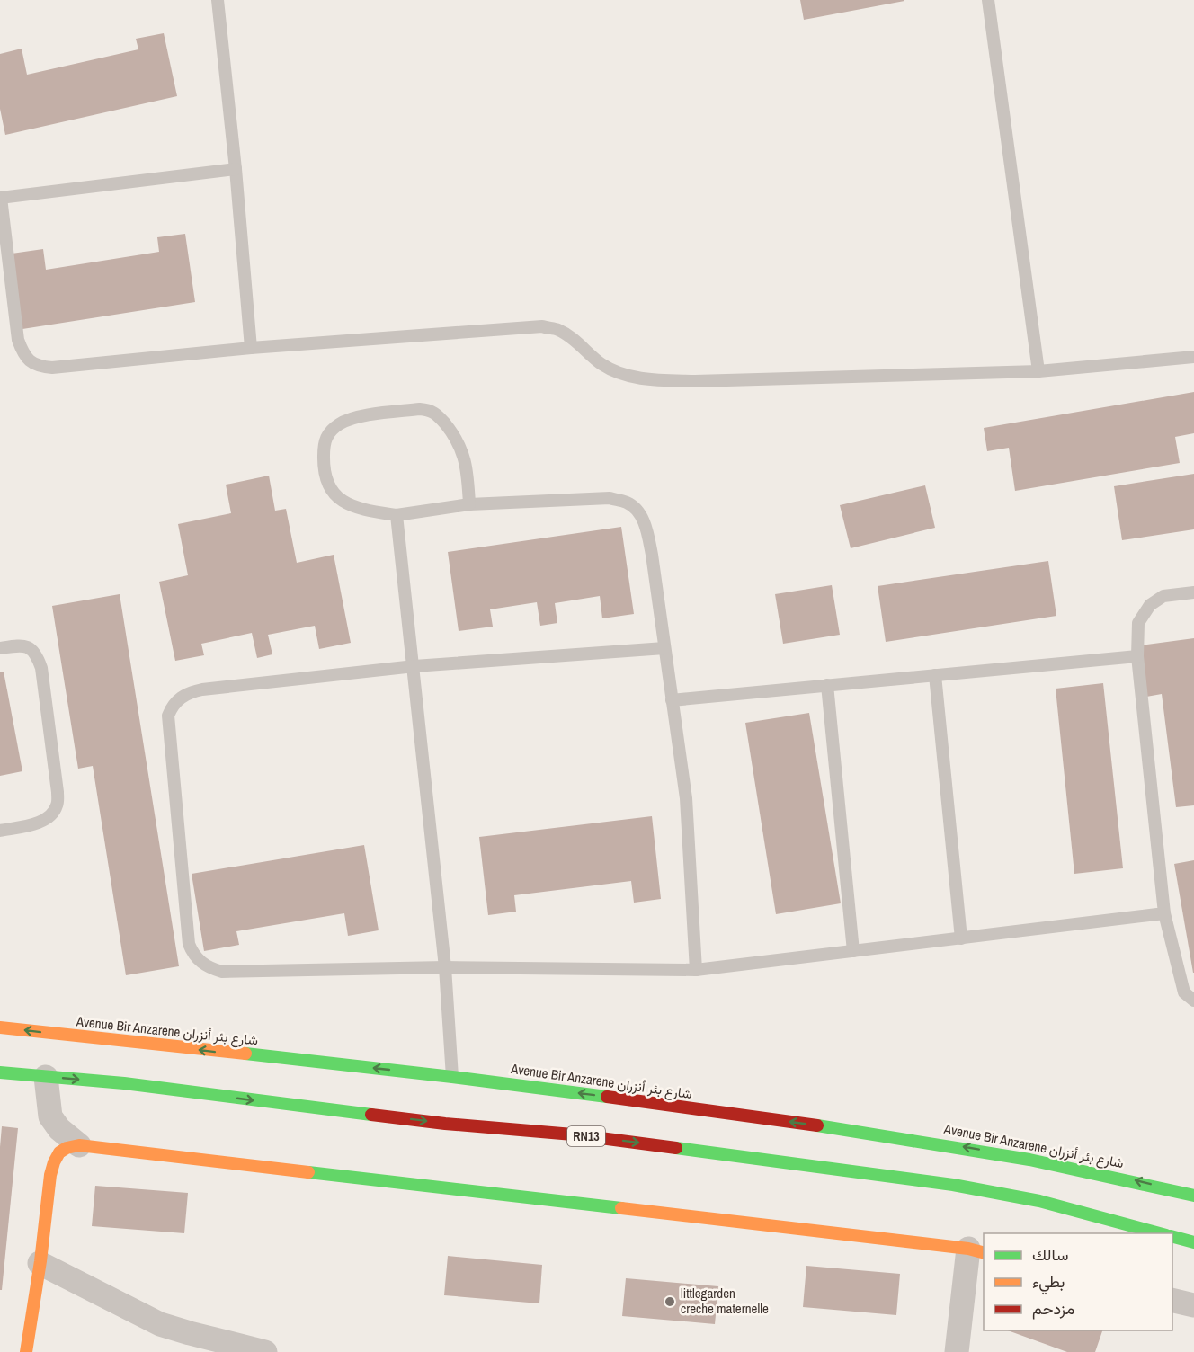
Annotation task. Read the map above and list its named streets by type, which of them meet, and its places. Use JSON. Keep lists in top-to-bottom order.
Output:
{
  "streets": {
    "main road": ["Avenue Bir Anzarene شارع بئر أنزران", "RN13"]
  },
  "places": ["littlegarden creche maternelle"],
  "legend": ["سالك", "بطيء", "مزدحم"]
}
